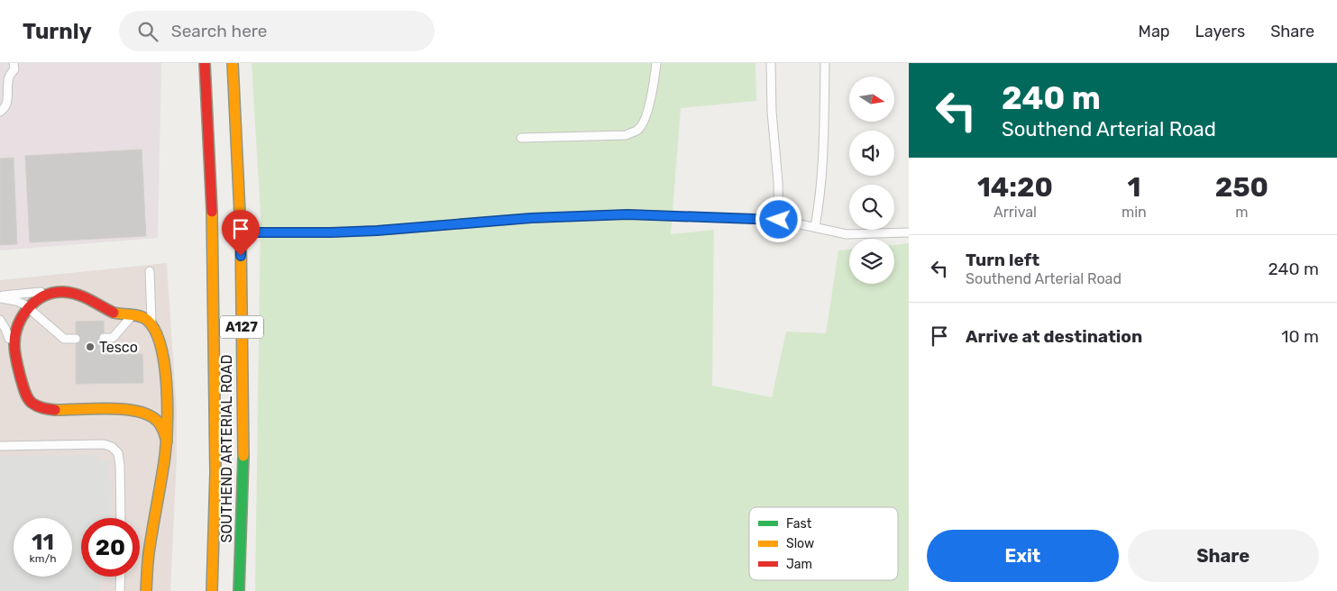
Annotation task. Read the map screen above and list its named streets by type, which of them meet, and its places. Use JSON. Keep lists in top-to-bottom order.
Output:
{
  "streets": {
    "main road": ["A127", "SOUTHEND ARTERIAL ROAD"]
  },
  "places": ["Tesco"],
  "legend": ["Fast", "Slow", "Jam"],
  "north": "right",
  "page": {
    "header": "Turnly",
    "search": "Search here",
    "nav": ["Map", "Layers", "Share"],
    "turn": ["240 m", "Southend Arterial Road"],
    "eta": [
      "14:20",
      "Arrival",
      "1",
      "min",
      "250",
      "m"
    ],
    "list": [
      {
        "name": "Turn left",
        "note": "Southend Arterial Road",
        "value": "240 m"
      },
      {
        "name": "Arrive at destination",
        "value": "10 m"
      }
    ],
    "speed": "11 km/h",
    "limit": "20",
    "buttons": ["Exit", "Share"]
  }
}
